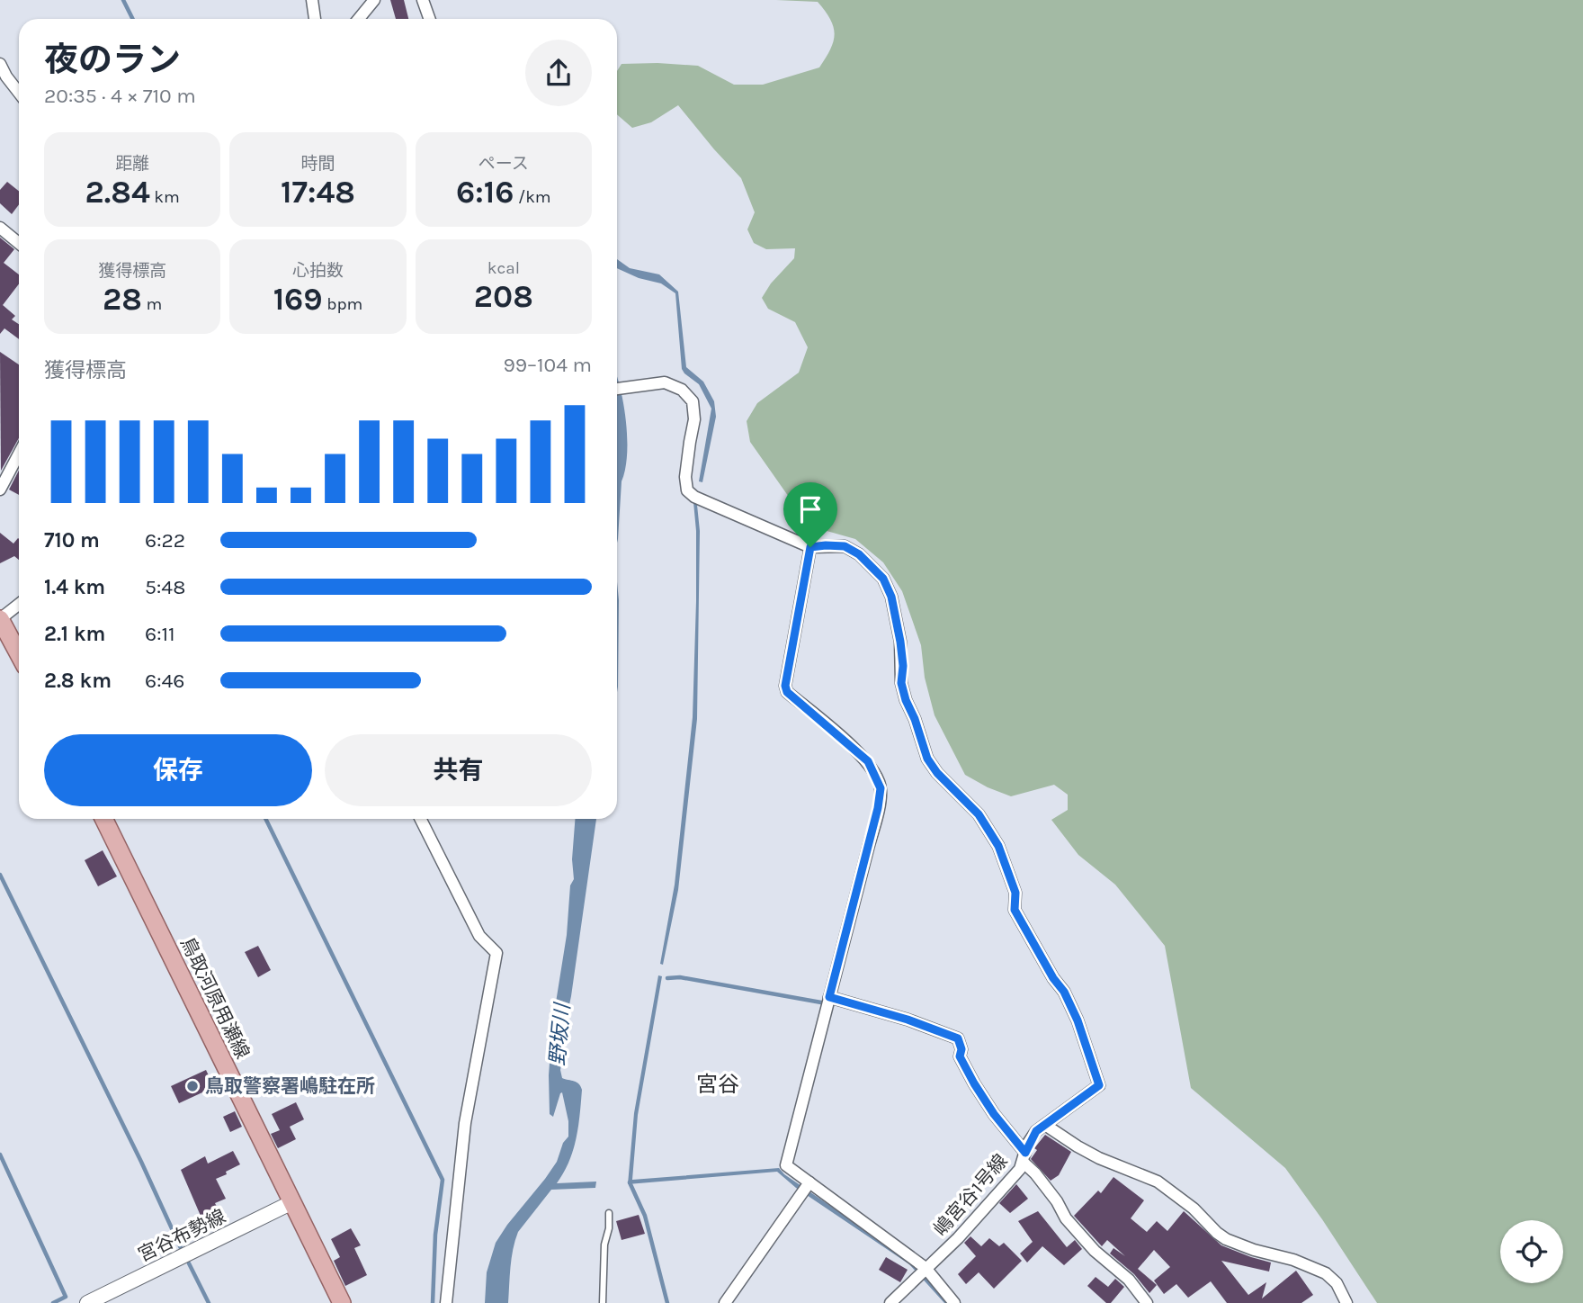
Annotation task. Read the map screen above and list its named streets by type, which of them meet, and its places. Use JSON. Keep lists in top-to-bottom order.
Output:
{
  "streets": {
    "main road": ["鳥取河原用瀬線"],
    "street": ["嶋宮谷1号線", "宮谷布勢線"]
  },
  "crossings": [
    ["鳥取河原用瀬線", "宮谷布勢線"]
  ],
  "districts": ["宮谷"],
  "water": ["野坂川"],
  "places": ["鳥取警察署嶋駐在所"],
  "page": {
    "heading": ["夜のラン", "20:35 · 4 × 710 m"],
    "stats": [
      ["距離", "2.84 km"],
      ["時間", "17:48"],
      ["ペース", "6:16 /km"],
      ["獲得標高", "28 m"],
      ["心拍数", "169 bpm"],
      ["kcal", "208"]
    ],
    "chart": ["獲得標高", "99–104 m"],
    "list": [
      {
        "name": "710 m",
        "note": "6:22"
      },
      {
        "name": "1.4 km",
        "note": "5:48"
      },
      {
        "name": "2.1 km",
        "note": "6:11"
      },
      {
        "name": "2.8 km",
        "note": "6:46"
      }
    ],
    "buttons": ["保存", "共有"]
  }
}
